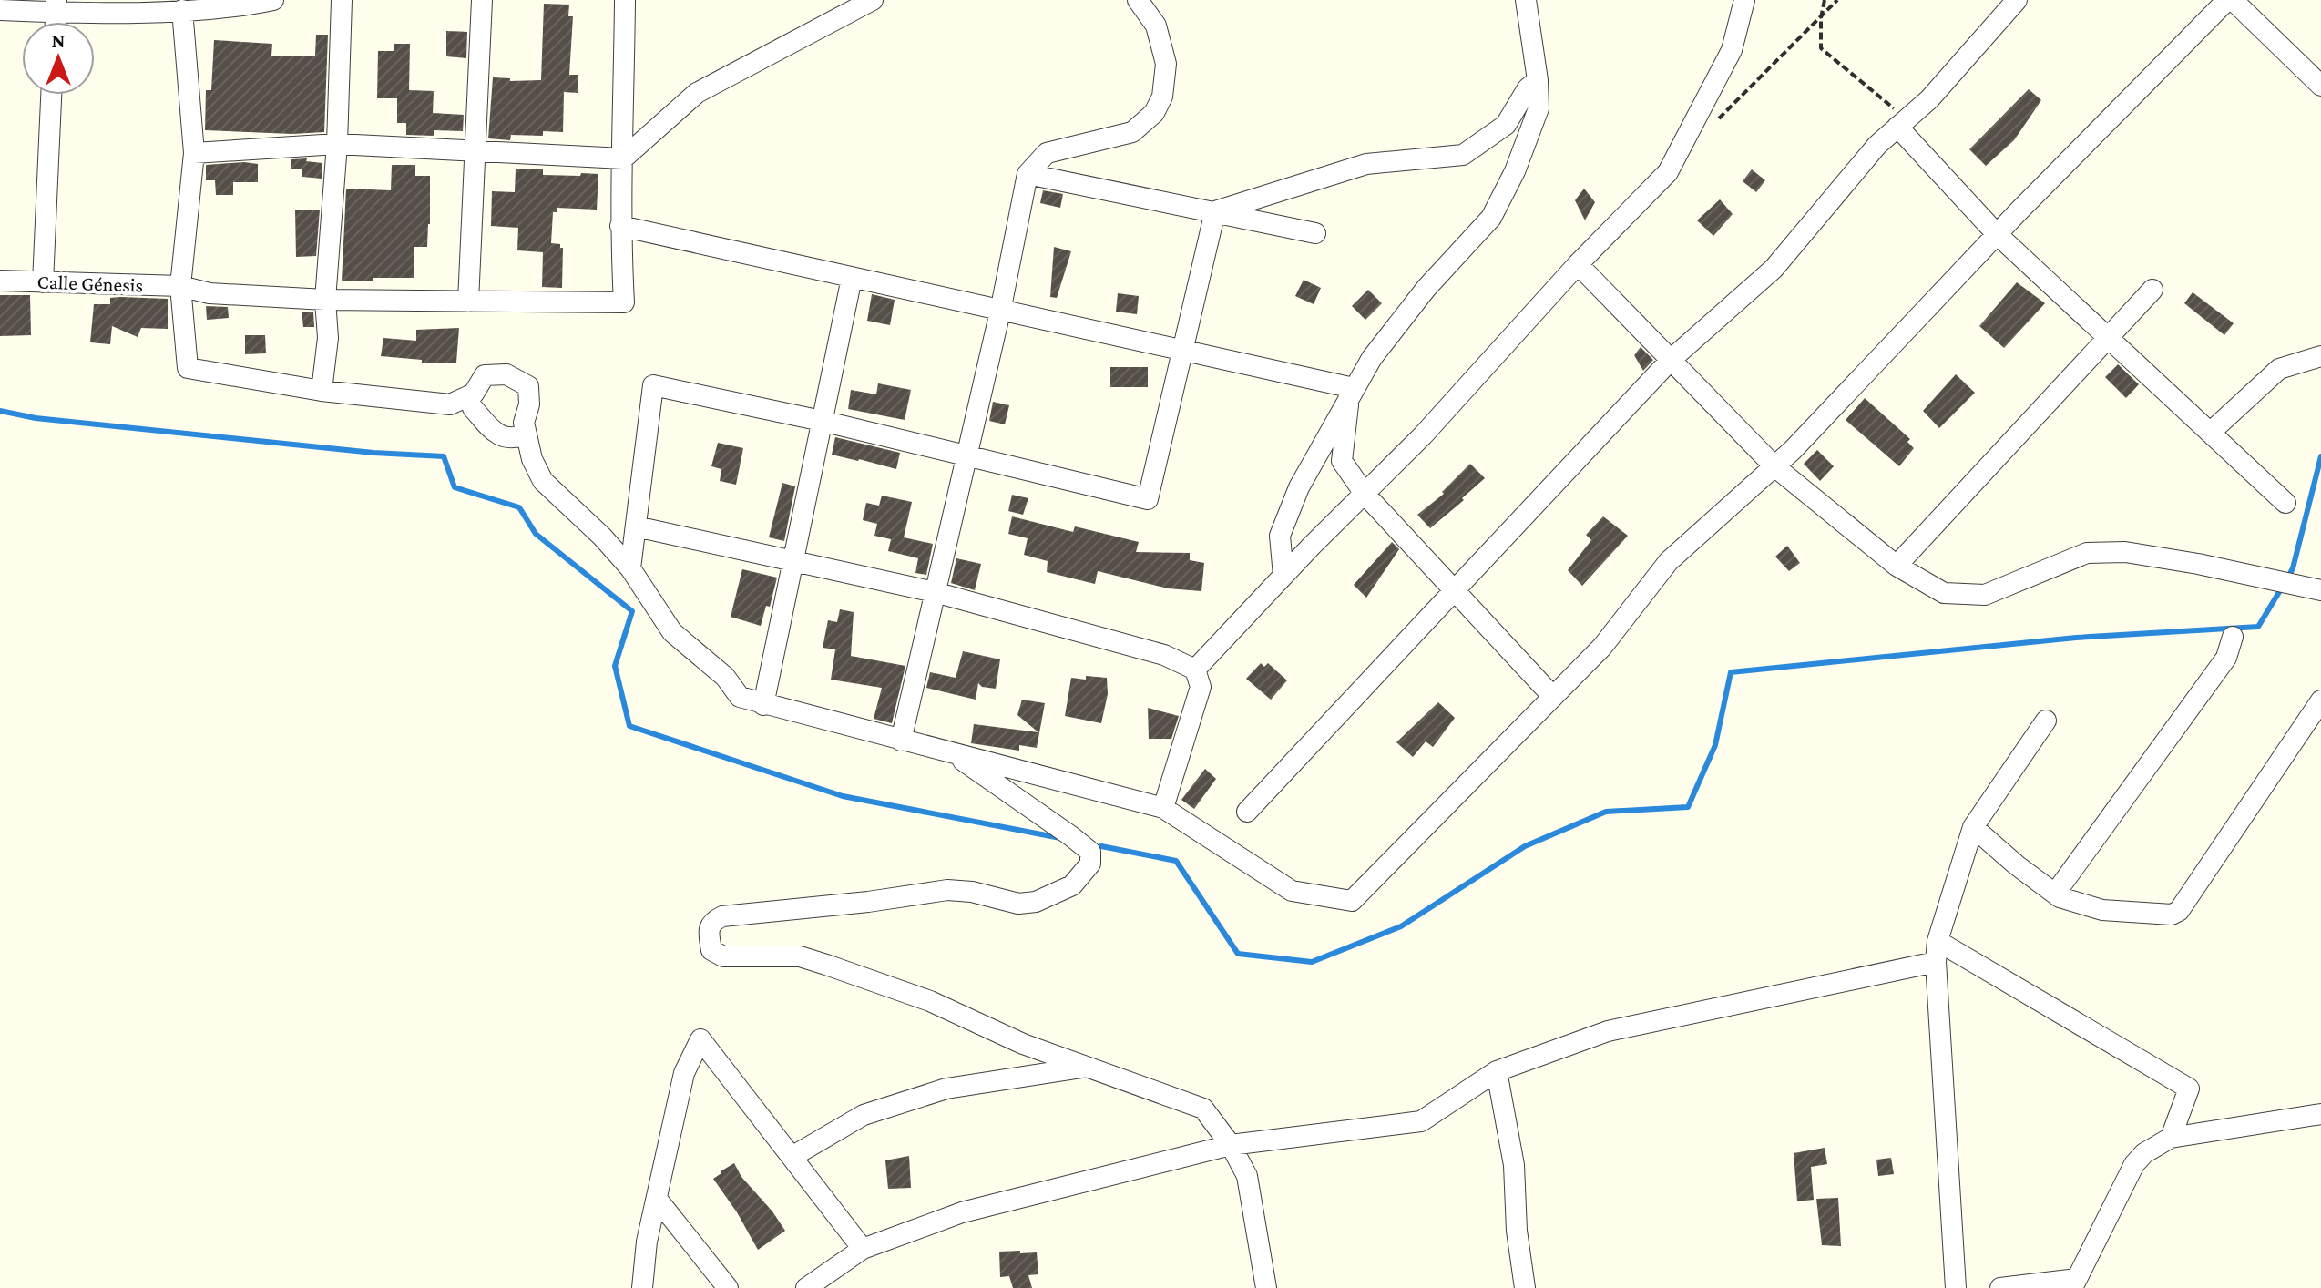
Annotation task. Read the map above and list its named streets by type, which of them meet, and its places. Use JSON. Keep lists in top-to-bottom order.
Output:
{
  "streets": {
    "street": ["Calle Génesis"]
  },
  "north": "top"
}
